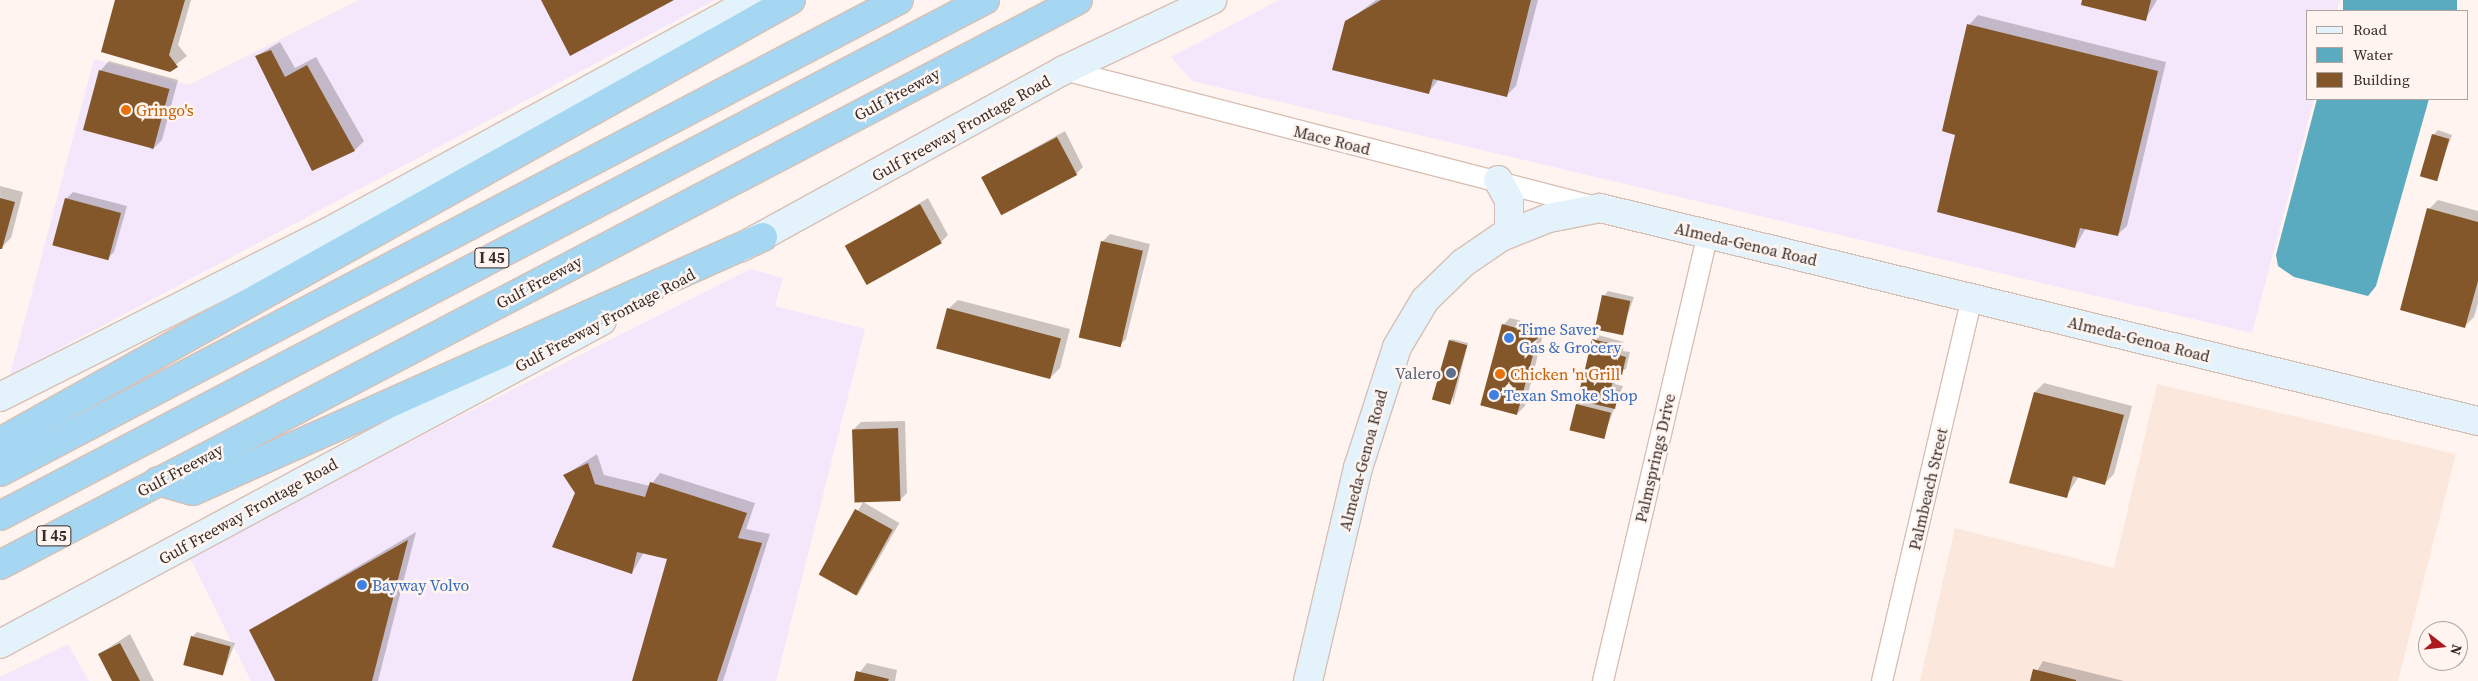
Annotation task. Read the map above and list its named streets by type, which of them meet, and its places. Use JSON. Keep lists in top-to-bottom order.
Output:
{
  "streets": {
    "highway": ["Gulf Freeway", "I 45"],
    "main road": ["Gulf Freeway Frontage Road", "Almeda-Genoa Road"],
    "street": ["Mace Road", "Palmsprings Drive", "Palmbeach Street"]
  },
  "crossings": [
    ["Gulf Freeway Frontage Road", "Mace Road"],
    ["Mace Road", "Almeda-Genoa Road"],
    ["Almeda-Genoa Road", "Palmsprings Drive"],
    ["Almeda-Genoa Road", "Palmbeach Street"]
  ],
  "places": [
    "Gringo's",
    "Time Saver Gas & Grocery",
    "Valero",
    "Chicken 'n Grill",
    "Texan Smoke Shop",
    "Bayway Volvo"
  ],
  "legend": ["Road", "Water", "Building"],
  "north": "right"
}
